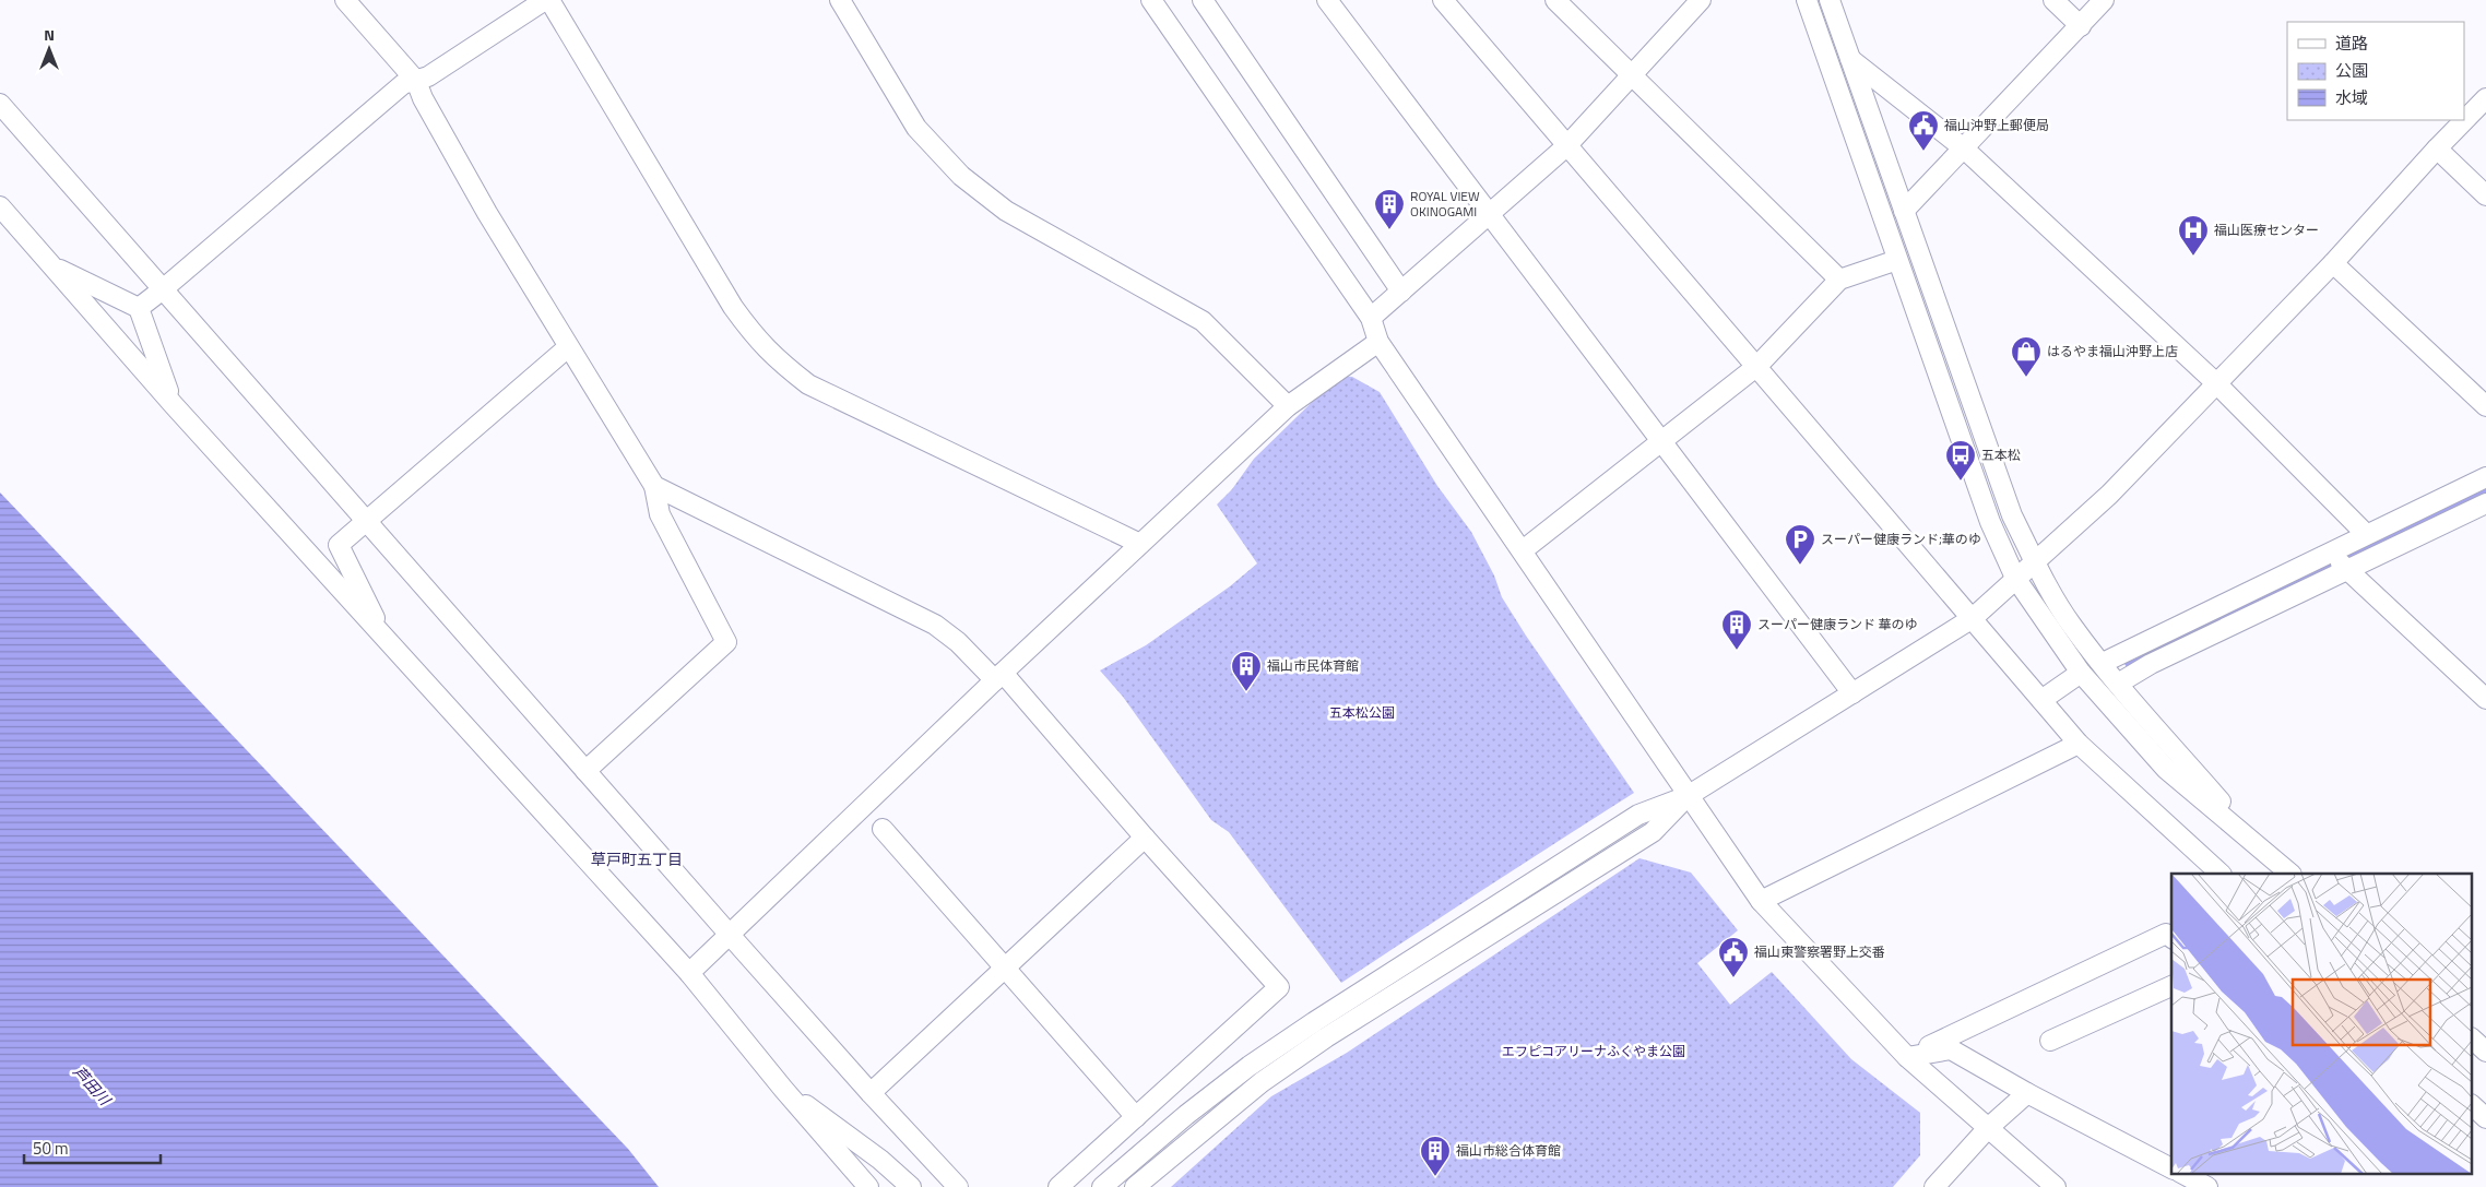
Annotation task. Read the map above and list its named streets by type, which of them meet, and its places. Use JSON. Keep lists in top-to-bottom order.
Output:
{
  "districts": ["草戸町五丁目"],
  "water": ["芦田川"],
  "parks": ["五本松公園", "エフピコアリーナふくやま公園"],
  "places": {
    "public building": ["福山沖野上郵便局", "福山東警察署野上交番"],
    "building": [
      "ROYAL VIEW OKINOGAMI",
      "スーパー健康ランド 華のゆ",
      "福山市民体育館",
      "福山市総合体育館"
    ],
    "hospital": ["福山医療センター"],
    "shop": ["はるやま福山沖野上店"],
    "bus stop": ["五本松"],
    "parking": ["スーパー健康ランド;華のゆ"]
  },
  "legend": ["道路", "公園", "水域"],
  "scale_bar": "50 m",
  "north": "top"
}
